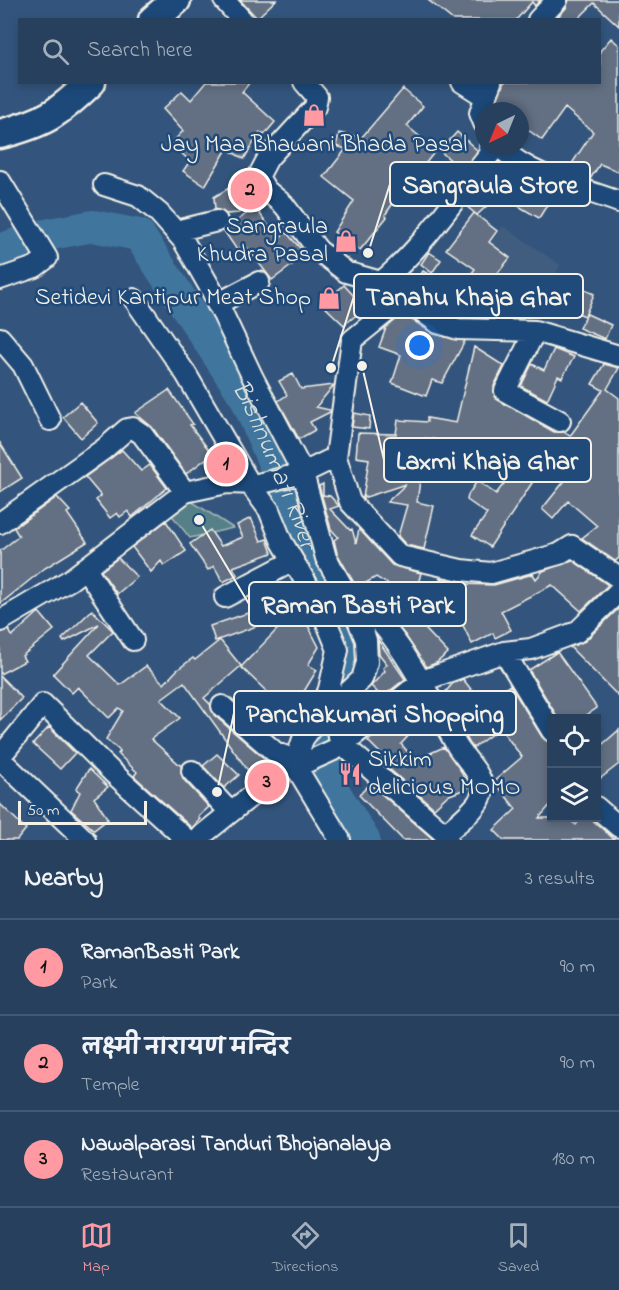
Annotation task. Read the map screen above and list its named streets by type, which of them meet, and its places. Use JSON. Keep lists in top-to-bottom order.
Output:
{
  "water": ["Bishnumati River"],
  "places": {
    "shop": ["Jay Maa Bhawani Bhada Pasal", "Sangraula Khudra Pasal", "Setidevi Kantipur Meat Shop"],
    "other": [
      "Sangraula Store",
      "Laxmi Khaja Ghar",
      "Tanahu Khaja Ghar",
      "Raman Basti Park",
      "Panchakumari Shopping"
    ],
    "restaurant": ["Sikkim delicious MOMO"]
  },
  "scale_bar": "50 m",
  "north": "bottom left",
  "page": {
    "search": "Search here",
    "pins": ["2", "1", "3"],
    "scale": "50 m",
    "heading": ["Nearby", "3 results"],
    "list": [
      {
        "mark": "1",
        "name": "RamanBasti Park",
        "note": "Park",
        "value": "90 m"
      },
      {
        "mark": "2",
        "name": "लक्ष्मी नारायण मन्दिर",
        "note": "Temple",
        "value": "90 m"
      },
      {
        "mark": "3",
        "name": "Nawalparasi Tanduri Bhojanalaya",
        "note": "Restaurant",
        "value": "180 m"
      }
    ],
    "nav": ["Map", "Directions", "Saved"]
  }
}
